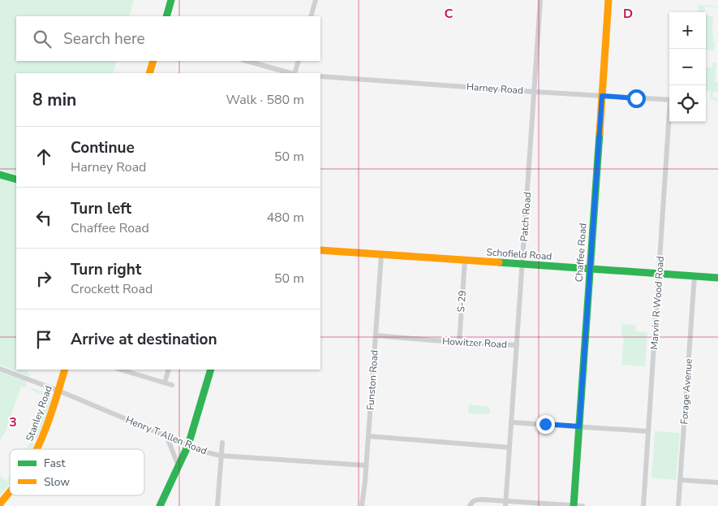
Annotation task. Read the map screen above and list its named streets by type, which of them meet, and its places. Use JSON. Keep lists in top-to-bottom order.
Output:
{
  "streets": {
    "street": [
      "Harney Road",
      "Patch Road",
      "Chaffee Road",
      "Schofield Road",
      "S-29",
      "Marvin R Wood Road",
      "Howitzer Road",
      "Funston Road",
      "Forage Avenue",
      "Stanley Road",
      "Henry T Allen Road"
    ]
  },
  "crossings": [
    ["Harney Road", "Patch Road"],
    ["Harney Road", "Chaffee Road"],
    ["Patch Road", "Schofield Road"],
    ["Patch Road", "Howitzer Road"],
    ["Chaffee Road", "Schofield Road"],
    ["Schofield Road", "S-29"],
    ["Schofield Road", "Marvin R Wood Road"],
    ["Schofield Road", "Funston Road"],
    ["Schofield Road", "Forage Avenue"],
    ["S-29", "Howitzer Road"],
    ["Howitzer Road", "Funston Road"],
    ["Funston Road", "Henry T Allen Road"],
    ["Stanley Road", "Henry T Allen Road"]
  ],
  "legend": ["Fast", "Slow"],
  "page": {
    "map_buttons": ["+", "−"],
    "search": "Search here",
    "heading": ["8 min", "Walk · 580 m"],
    "list": [
      ["Continue", "Harney Road", "50 m"],
      ["Turn left", "Chaffee Road", "480 m"],
      ["Turn right", "Crockett Road", "50 m"],
      "Arrive at destination"
    ]
  },
  "grid": {
    "columns": ["C", "D"],
    "rows": ["3"]
  }
}
